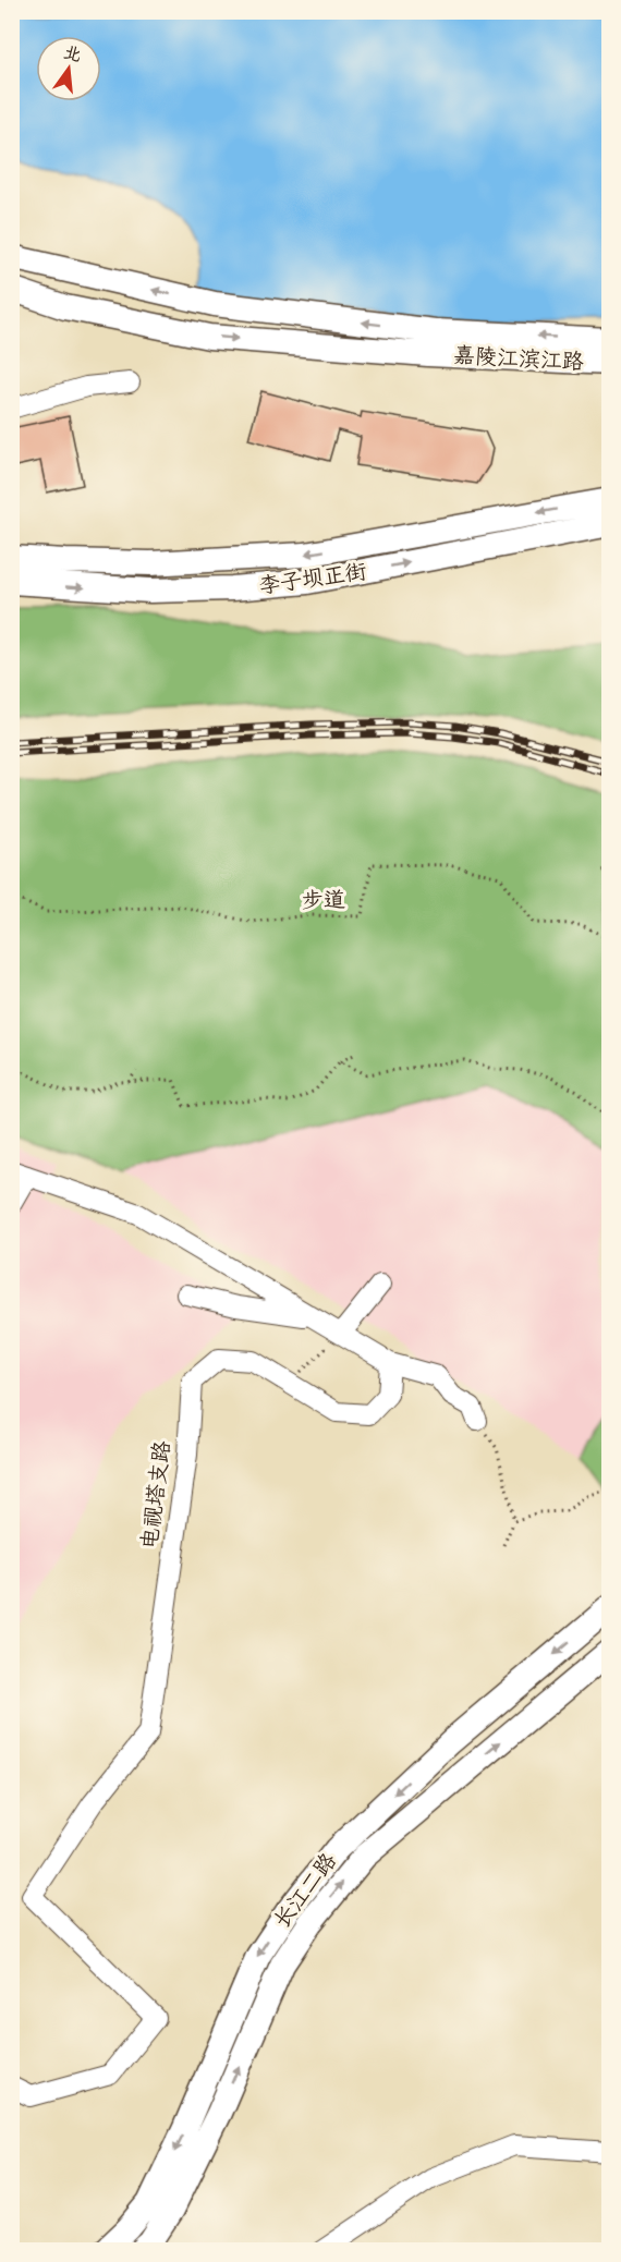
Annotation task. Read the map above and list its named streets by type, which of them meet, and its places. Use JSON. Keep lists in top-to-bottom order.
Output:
{
  "streets": {
    "main road": ["嘉陵江滨江路", "李子坝正街", "长江二路"],
    "street": ["电视塔支路"],
    "path": ["步道"]
  },
  "north": "top"
}
